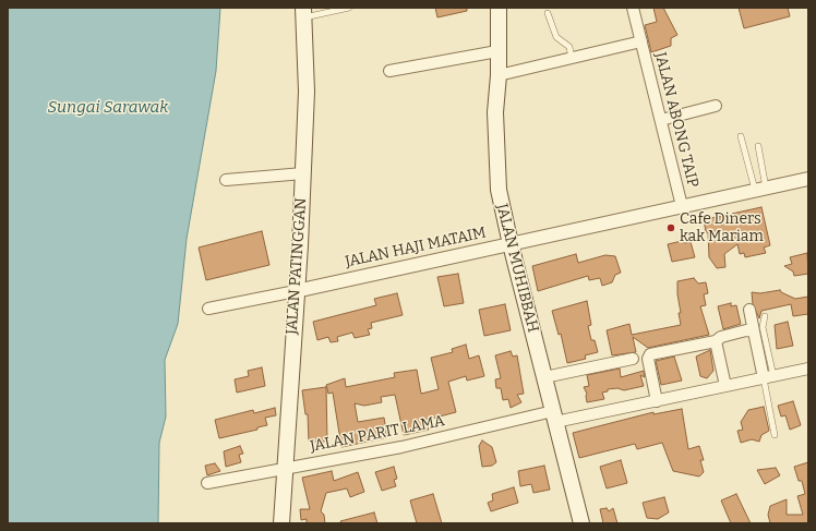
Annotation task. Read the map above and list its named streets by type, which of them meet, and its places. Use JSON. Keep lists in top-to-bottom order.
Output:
{
  "streets": {
    "main road": ["JALAN PATINGGAN", "JALAN MUHIBBAH"],
    "street": ["JALAN ABONG TAIP", "JALAN HAJI MATAIM", "JALAN PARIT LAMA"]
  },
  "crossings": [
    ["JALAN ABONG TAIP", "JALAN HAJI MATAIM"],
    ["JALAN ABONG TAIP", "JALAN MUHIBBAH"],
    ["JALAN HAJI MATAIM", "JALAN PATINGGAN"],
    ["JALAN HAJI MATAIM", "JALAN MUHIBBAH"],
    ["JALAN PATINGGAN", "JALAN PARIT LAMA"],
    ["JALAN MUHIBBAH", "JALAN PARIT LAMA"]
  ],
  "water": ["Sungai Sarawak"],
  "places": ["Cafe Diners kak Mariam"]
}
